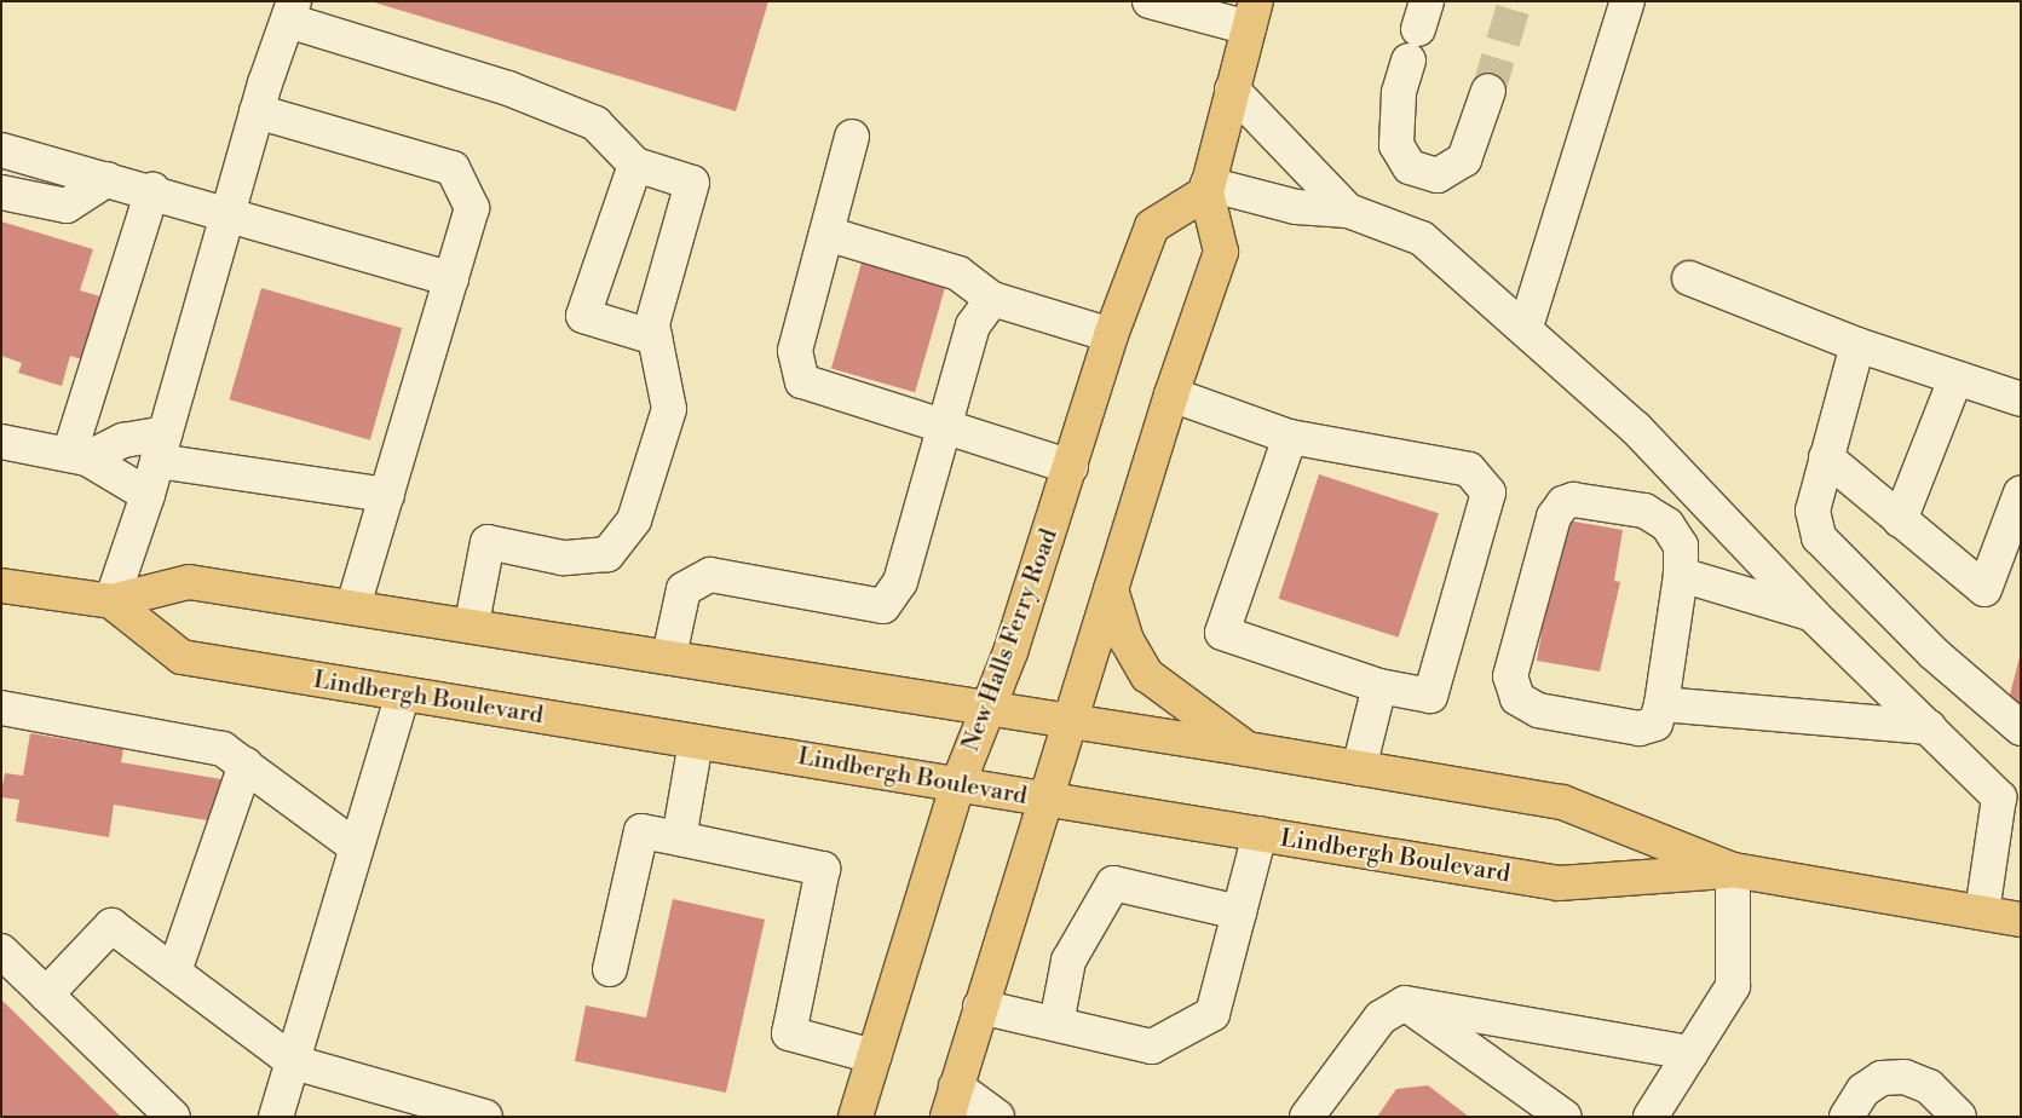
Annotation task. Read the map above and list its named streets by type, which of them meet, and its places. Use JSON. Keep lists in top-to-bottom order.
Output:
{
  "streets": {
    "main road": ["New Halls Ferry Road", "Lindbergh Boulevard"]
  },
  "crossings": [
    ["New Halls Ferry Road", "Lindbergh Boulevard"]
  ]
}
